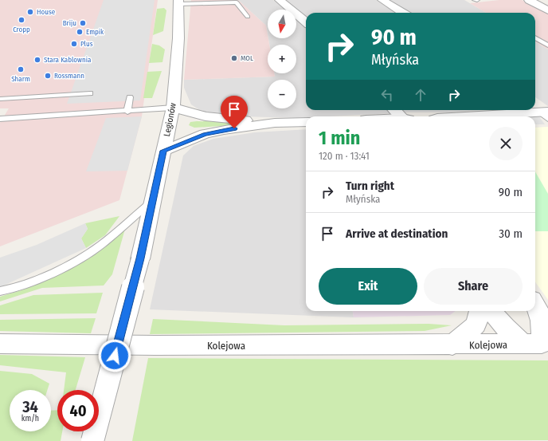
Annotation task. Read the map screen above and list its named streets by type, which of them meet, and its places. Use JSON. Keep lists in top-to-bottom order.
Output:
{
  "streets": {
    "street": ["Legionów", "Kolejowa"]
  },
  "places": [
    "House",
    "Cropp",
    "Briju",
    "Empik",
    "Plus",
    "MOL",
    "Stara Kablownia",
    "Sharm",
    "Rossmann"
  ],
  "north": "bottom",
  "page": {
    "map_buttons": ["+", "−"],
    "turn": ["90 m", "Młyńska"],
    "heading": ["1 min", "120 m · 13:41"],
    "list": [
      {
        "name": "Turn right",
        "note": "Młyńska",
        "value": "90 m"
      },
      {
        "name": "Arrive at destination",
        "value": "30 m"
      }
    ],
    "buttons": ["Exit", "Share"],
    "speed": "34 km/h",
    "limit": "40"
  }
}
